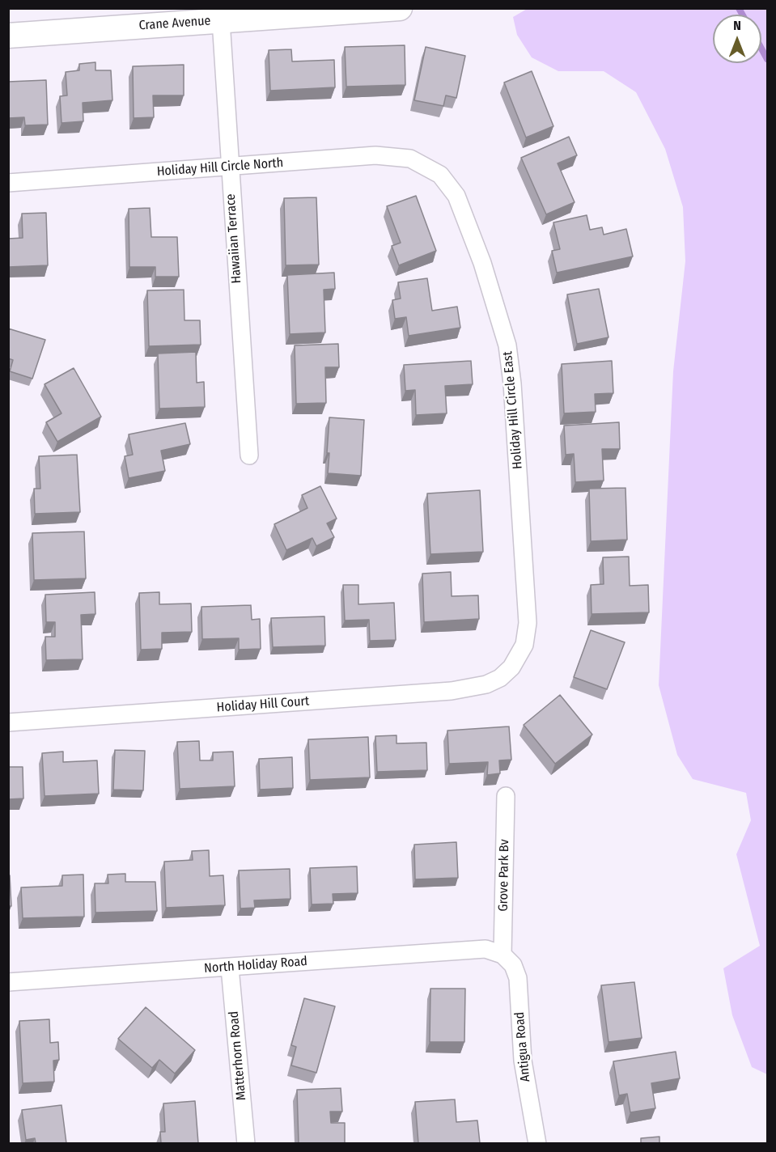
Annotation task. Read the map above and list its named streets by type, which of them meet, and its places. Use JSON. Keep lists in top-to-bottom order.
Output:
{
  "streets": {
    "street": [
      "Crane Avenue",
      "Holiday Hill Circle North",
      "Hawaiian Terrace",
      "Holiday Hill Circle East",
      "Holiday Hill Court",
      "Grove Park Bv",
      "North Holiday Road",
      "Antigua Road",
      "Matterhorn Road"
    ]
  },
  "crossings": [
    ["Crane Avenue", "Hawaiian Terrace"],
    ["Holiday Hill Circle North", "Hawaiian Terrace"],
    ["Holiday Hill Circle North", "Holiday Hill Circle East"],
    ["Holiday Hill Circle East", "Holiday Hill Court"],
    ["Grove Park Bv", "North Holiday Road"],
    ["Grove Park Bv", "Antigua Road"],
    ["North Holiday Road", "Antigua Road"],
    ["North Holiday Road", "Matterhorn Road"]
  ],
  "north": "top"
}
